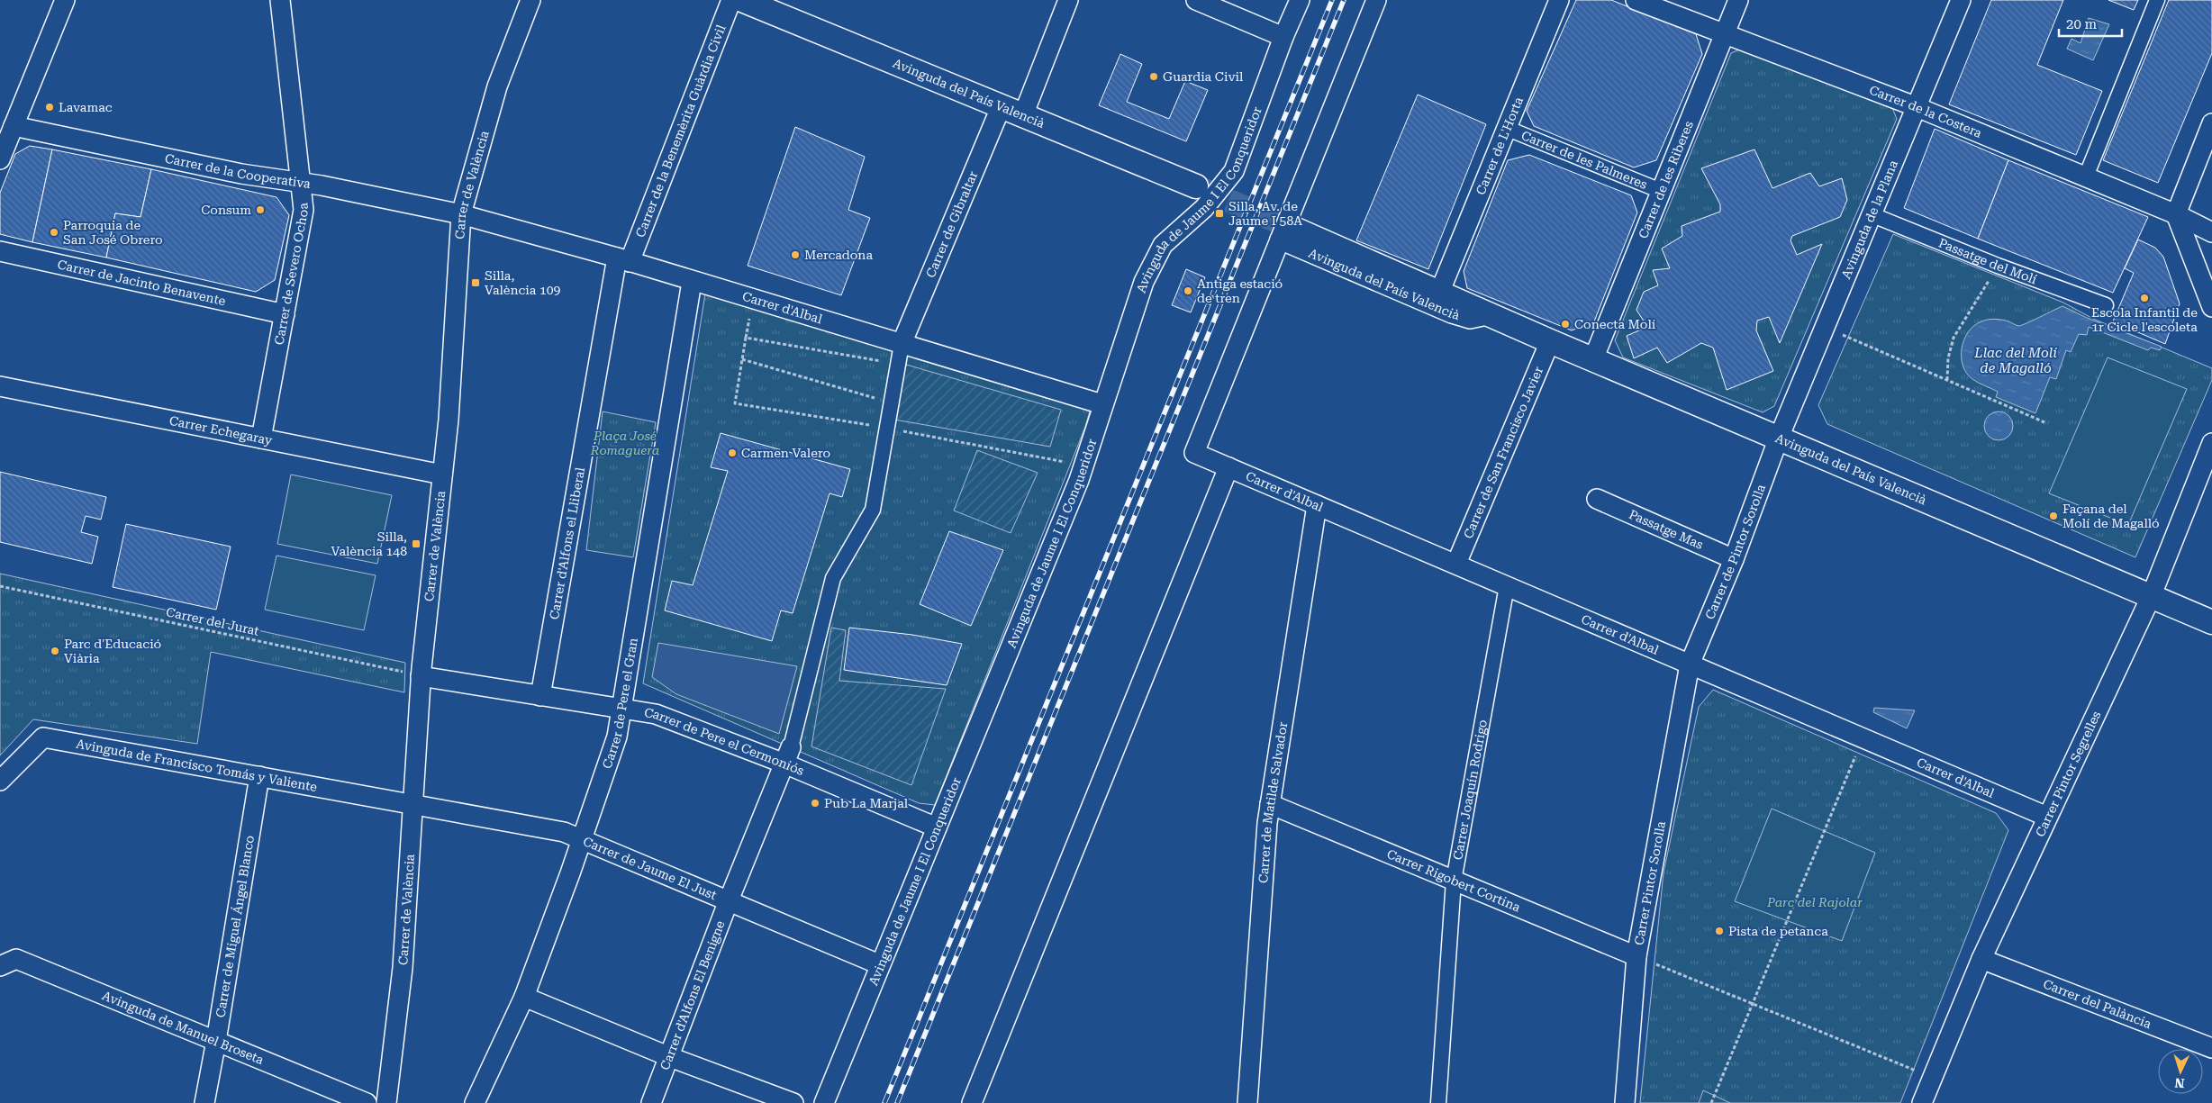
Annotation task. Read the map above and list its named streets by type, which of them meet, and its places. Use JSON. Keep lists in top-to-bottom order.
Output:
{
  "streets": {
    "street": [
      "Avinguda del País Valencià",
      "Carrer de la Costera",
      "Carrer de la Benemèrita Guàrdia Civil",
      "Carrer de L'Horta",
      "Carrer de les Palmeres",
      "Carrer de la Cooperativa",
      "Carrer de les Riberes",
      "Carrer de València",
      "Avinguda de Jaume I El Conqueridor",
      "Avinguda de la Plana",
      "Carrer de Gibraltar",
      "Passatge del Molí",
      "Carrer de Severo Ochoa",
      "Carrer de Jacinto Benavente",
      "Carrer d'Albal",
      "Carrer Echegaray",
      "Carrer de San Francisco Javier",
      "Passatge Mas",
      "Carrer d'Alfons el Lliberal",
      "Carrer de Pintor Sorolla",
      "Carrer de Pere el Gran",
      "Carrer de Pere el Cermoniós",
      "Avinguda de Francisco Tomás y Valiente",
      "Carrer Pintor Segrelles",
      "Carrer Joaquín Rodrigo",
      "Carrer de Matilde Salvador",
      "Carrer de Jaume El Just",
      "Carrer Rigobert Cortina",
      "Carrer Pintor Sorolla",
      "Carrer de Miguel Ángel Blanco",
      "Carrer d'Alfons El Benigne",
      "Carrer del Palància",
      "Avinguda de Manuel Broseta"
    ],
    "path": ["Carrer del Jurat"]
  },
  "crossings": [
    ["Avinguda del País Valencià", "Carrer de L'Horta"],
    ["Avinguda del País Valencià", "Carrer de les Riberes"],
    ["Avinguda del País Valencià", "Avinguda de la Plana"],
    ["Avinguda del País Valencià", "Carrer de Gibraltar"],
    ["Avinguda del País Valencià", "Carrer d'Albal"],
    ["Avinguda del País Valencià", "Carrer de San Francisco Javier"],
    ["Avinguda del País Valencià", "Carrer de Pintor Sorolla"],
    ["Avinguda del País Valencià", "Carrer Pintor Segrelles"],
    ["Carrer de la Costera", "Carrer de les Riberes"],
    ["Carrer de la Costera", "Avinguda de la Plana"],
    ["Carrer de la Benemèrita Guàrdia Civil", "Carrer d'Albal"],
    ["Carrer de la Benemèrita Guàrdia Civil", "Carrer d'Alfons el Lliberal"],
    ["Carrer de L'Horta", "Carrer de les Palmeres"],
    ["Carrer de les Palmeres", "Carrer de les Riberes"],
    ["Carrer de la Cooperativa", "Carrer de València"],
    ["Carrer de la Cooperativa", "Carrer de Severo Ochoa"],
    ["Carrer de la Cooperativa", "Carrer d'Albal"],
    ["Carrer de València", "Carrer d'Albal"],
    ["Carrer de València", "Carrer Echegaray"],
    ["Carrer de València", "Carrer del Jurat"],
    ["Carrer de València", "Carrer de Pere el Cermoniós"],
    ["Carrer de València", "Avinguda de Francisco Tomás y Valiente"],
    ["Carrer de València", "Carrer de Jaume El Just"],
    ["Avinguda de Jaume I El Conqueridor", "Carrer d'Albal"],
    ["Avinguda de Jaume I El Conqueridor", "Carrer de Pere el Cermoniós"],
    ["Avinguda de Jaume I El Conqueridor", "Carrer de Jaume El Just"],
    ["Avinguda de la Plana", "Passatge del Molí"],
    ["Avinguda de la Plana", "Carrer de Pintor Sorolla"],
    ["Carrer de Gibraltar", "Carrer d'Albal"],
    ["Carrer de Severo Ochoa", "Carrer de Jacinto Benavente"],
    ["Carrer de Severo Ochoa", "Carrer Echegaray"],
    ["Carrer d'Albal", "Carrer de San Francisco Javier"],
    ["Carrer d'Albal", "Carrer d'Alfons el Lliberal"],
    ["Carrer d'Albal", "Carrer de Pintor Sorolla"],
    ["Carrer d'Albal", "Carrer de Pere el Gran"],
    ["Carrer d'Albal", "Carrer Pintor Segrelles"],
    ["Carrer d'Albal", "Carrer Joaquín Rodrigo"],
    ["Carrer d'Albal", "Carrer de Matilde Salvador"],
    ["Carrer d'Albal", "Carrer Pintor Sorolla"],
    ["Passatge Mas", "Carrer de Pintor Sorolla"],
    ["Carrer d'Alfons el Lliberal", "Carrer de Pere el Cermoniós"],
    ["Carrer de Pintor Sorolla", "Carrer Pintor Sorolla"],
    ["Carrer del Jurat", "Carrer de Pere el Cermoniós"],
    ["Carrer de Pere el Gran", "Carrer de Pere el Cermoniós"],
    ["Carrer de Pere el Gran", "Carrer de Jaume El Just"],
    ["Carrer de Pere el Cermoniós", "Carrer d'Alfons El Benigne"],
    ["Avinguda de Francisco Tomás y Valiente", "Carrer de Jaume El Just"],
    ["Avinguda de Francisco Tomás y Valiente", "Carrer de Miguel Ángel Blanco"],
    ["Carrer Pintor Segrelles", "Carrer del Palància"],
    ["Carrer Joaquín Rodrigo", "Carrer Rigobert Cortina"],
    ["Carrer de Matilde Salvador", "Carrer Rigobert Cortina"],
    ["Carrer de Jaume El Just", "Carrer d'Alfons El Benigne"],
    ["Carrer Rigobert Cortina", "Carrer Pintor Sorolla"],
    ["Carrer de Miguel Ángel Blanco", "Avinguda de Manuel Broseta"]
  ],
  "water": ["Llac del Molí de Magalló"],
  "parks": ["Plaça José Romaguera", "Parc del Rajolar"],
  "places": {
    "other": [
      "Guardia Civil",
      "Lavamac",
      "Consum",
      "Parroquia de San José Obrero",
      "Mercadona",
      "Antiga estació de tren",
      "Escola Infantil de 1r Cicle l'escoleta",
      "Conecta Molí",
      "Carmen Valero",
      "Façana del Molí de Magalló",
      "Parc d'Educació Viària",
      "Pub La Marjal",
      "Pista de petanca"
    ],
    "transit": ["Silla, Av. de Jaume I 58A", "Silla, València 109", "Silla, València 148"]
  },
  "scale_bar": "20 m",
  "north": "bottom"
}
